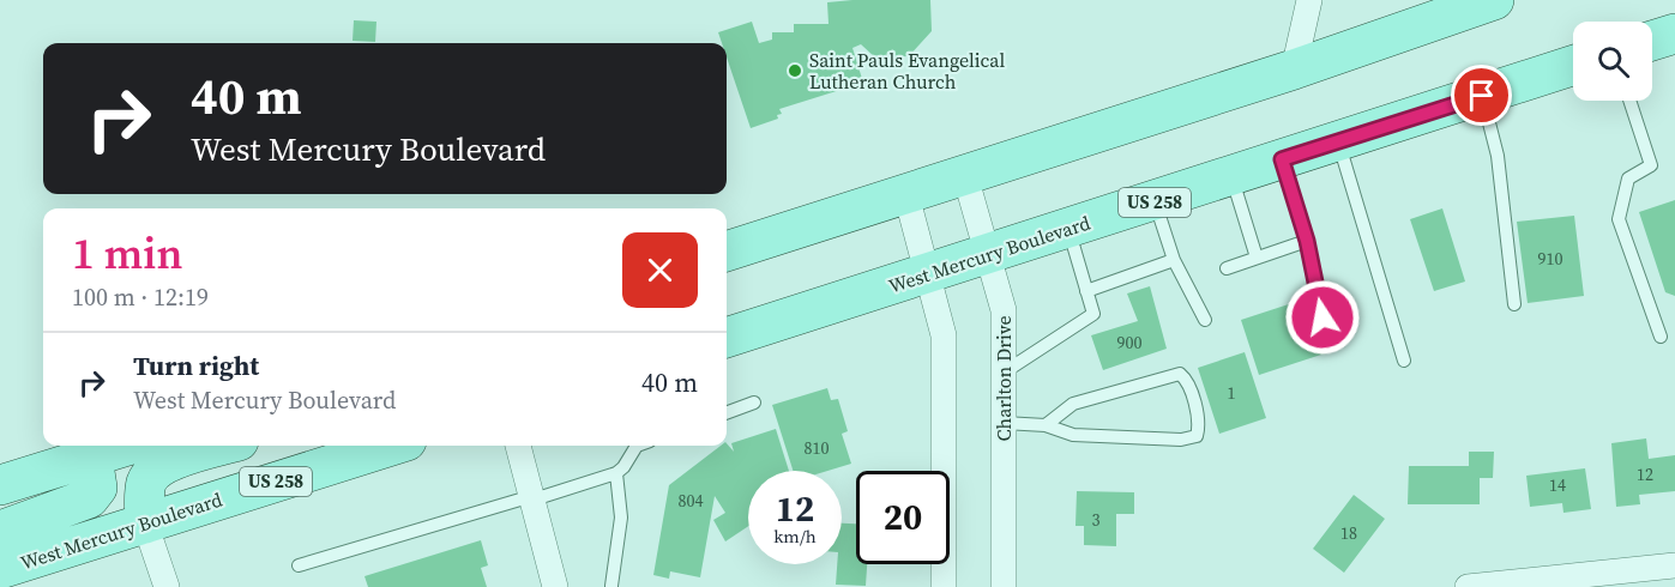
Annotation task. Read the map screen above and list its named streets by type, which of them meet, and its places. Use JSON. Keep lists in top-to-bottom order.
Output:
{
  "streets": {
    "main road": ["US 258", "West Mercury Boulevard"],
    "street": ["Charlton Drive"]
  },
  "crossings": [
    ["West Mercury Boulevard", "Charlton Drive"]
  ],
  "places": ["Saint Pauls Evangelical Lutheran Church"],
  "house_numbers": [
    "910",
    "900",
    "1",
    "810",
    "12",
    "14",
    "804",
    "3",
    "18"
  ],
  "page": {
    "turn": ["40 m", "West Mercury Boulevard"],
    "heading": ["1 min", "100 m · 12:19"],
    "list": [
      {
        "name": "Turn right",
        "note": "West Mercury Boulevard",
        "value": "40 m"
      }
    ],
    "speed": "12 km/h",
    "limit": "20"
  }
}
